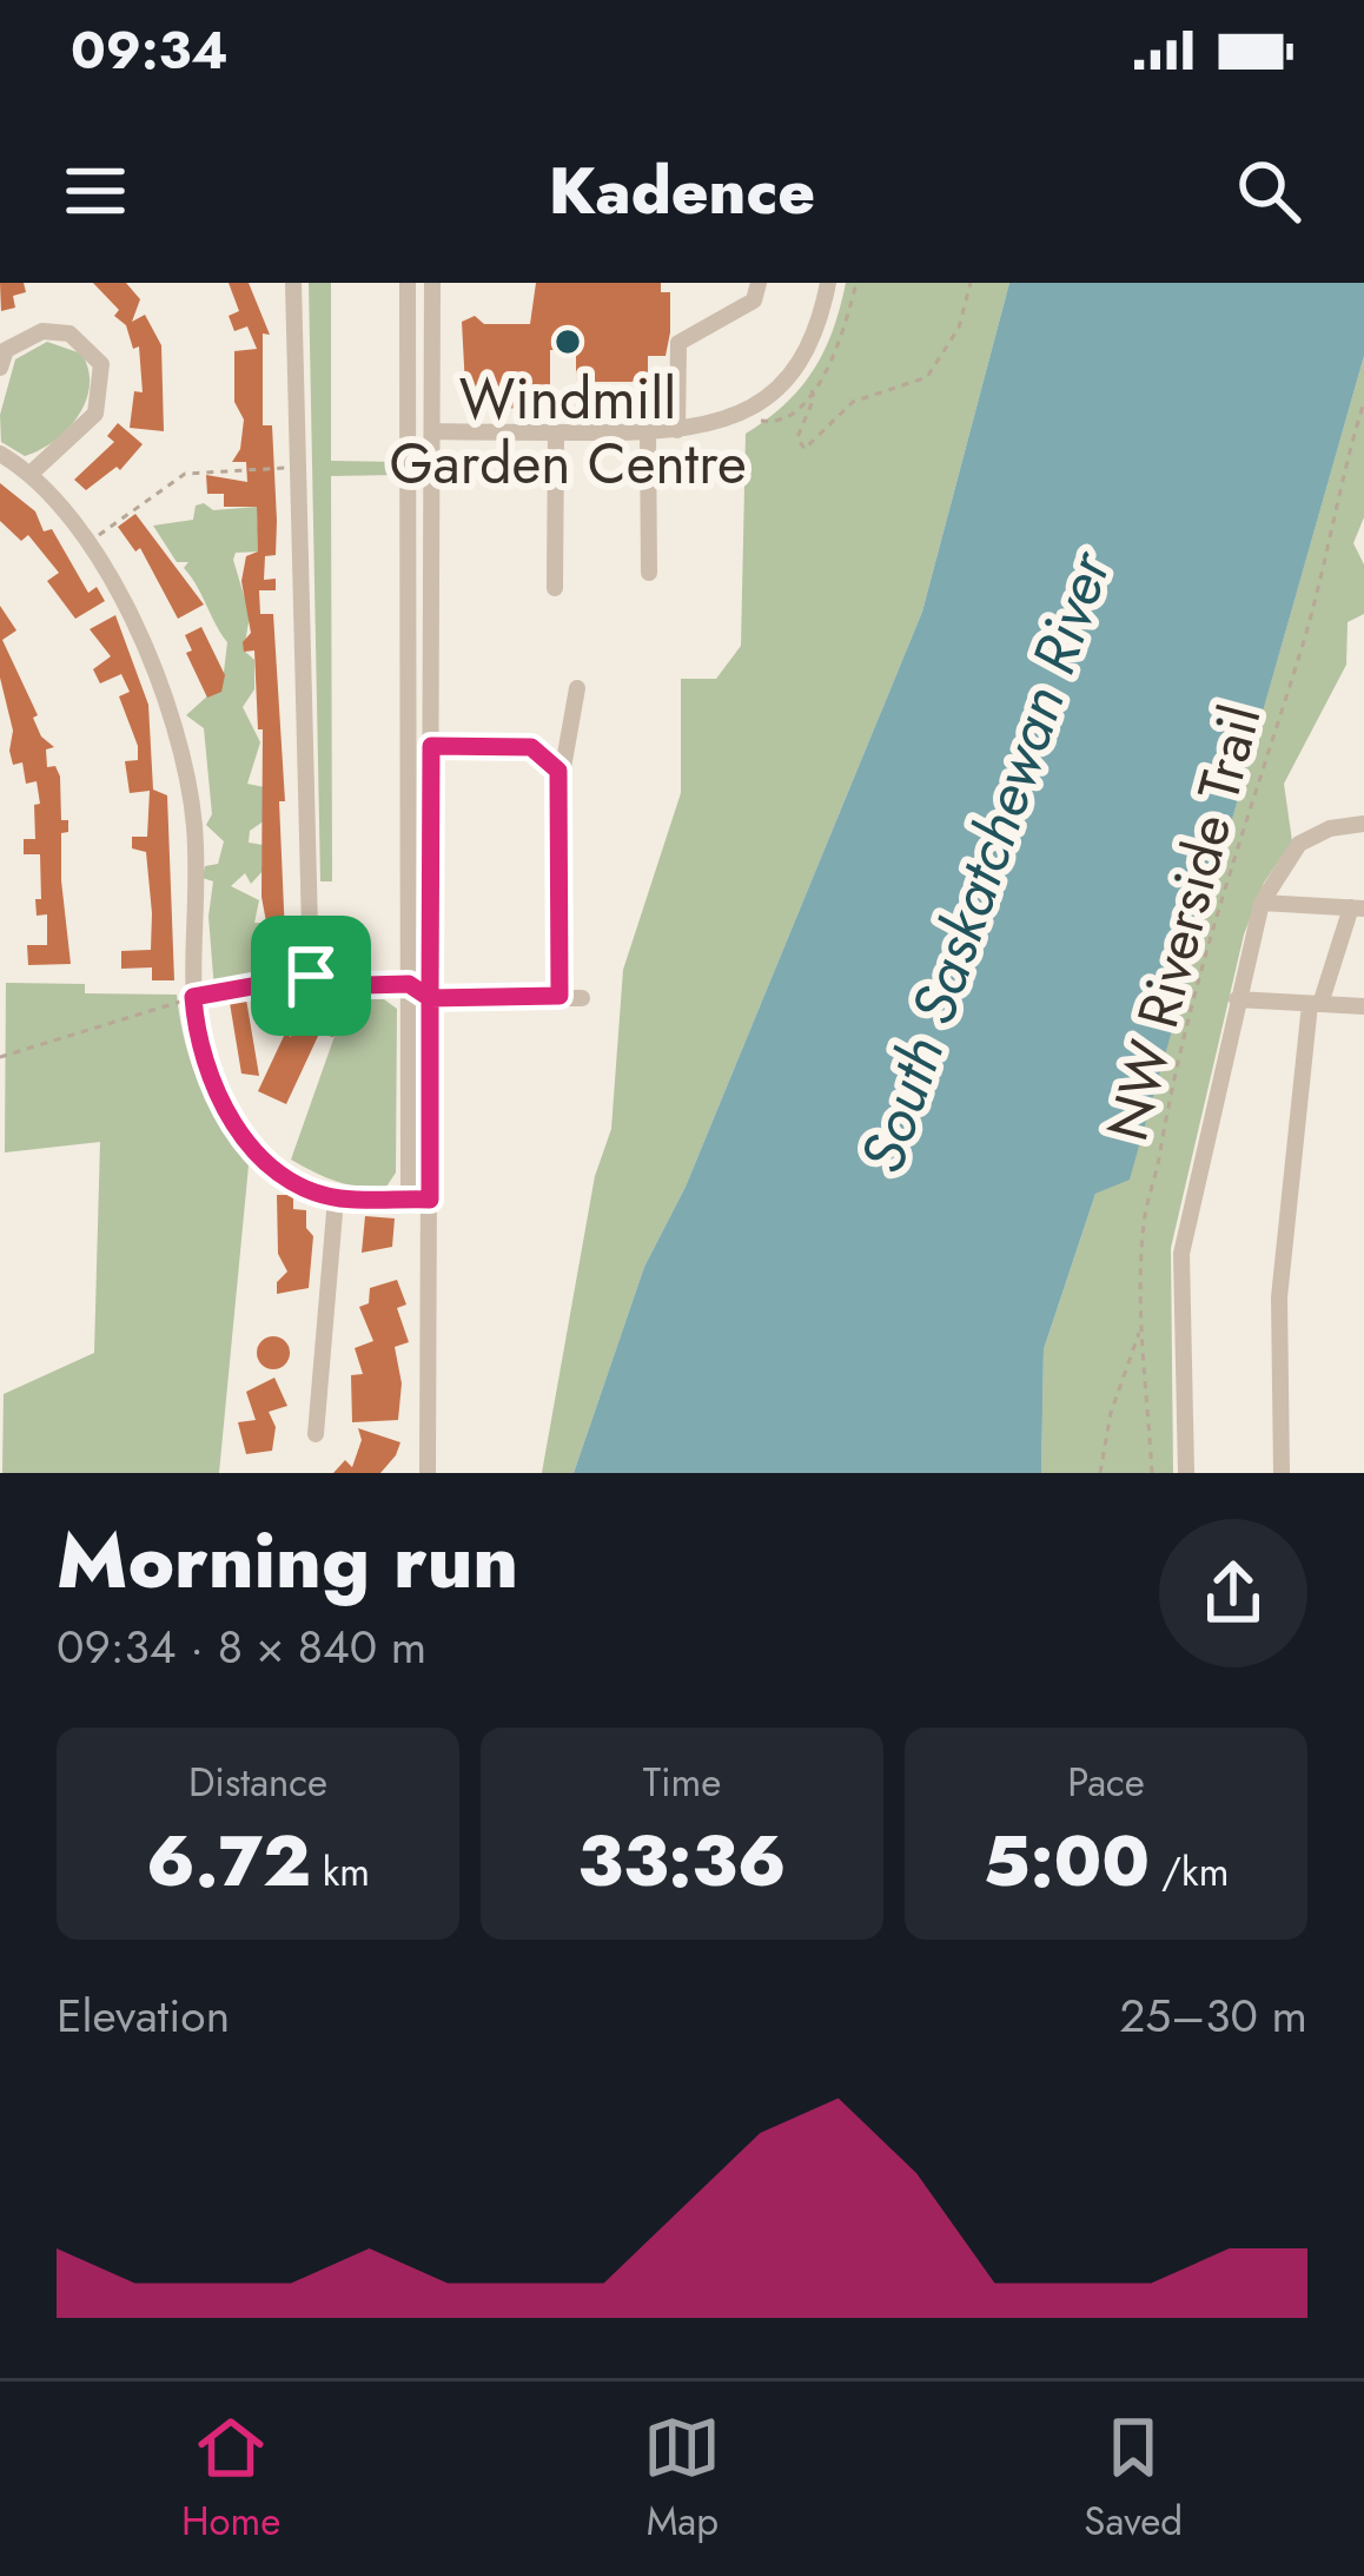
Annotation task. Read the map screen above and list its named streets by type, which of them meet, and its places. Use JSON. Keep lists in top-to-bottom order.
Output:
{
  "streets": {
    "path": ["NW Riverside Trail"]
  },
  "water": ["South Saskatchewan River"],
  "places": ["Windmill Garden Centre"],
  "page": {
    "status": "09:34",
    "header": "Kadence",
    "heading": ["Morning run", "09:34 · 8 × 840 m"],
    "stats": [
      ["Distance", "6.72 km"],
      ["Time", "33:36"],
      ["Pace", "5:00 /km"]
    ],
    "chart": ["Elevation", "25–30 m"],
    "tabs": ["Home", "Map", "Saved"]
  }
}
